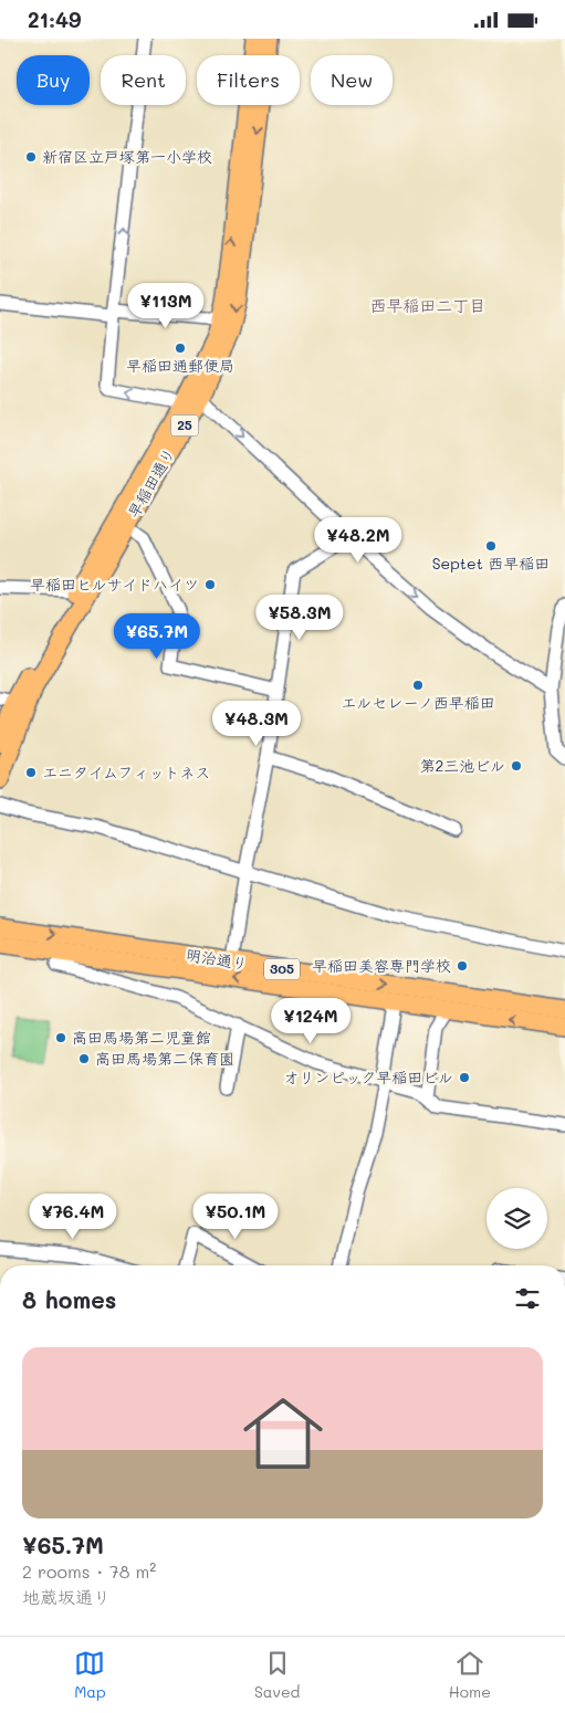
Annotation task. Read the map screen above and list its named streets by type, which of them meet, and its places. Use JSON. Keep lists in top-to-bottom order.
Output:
{
  "streets": {
    "main road": [
      "25",
      "早稲田通り",
      "明治通り",
      "305"
    ]
  },
  "districts": ["西早稲田二丁目"],
  "places": [
    "新宿区立戸塚第一小学校",
    "早稲田通郵便局",
    "Septet 西早稲田",
    "早稲田ヒルサイドハイツ",
    "エルセレーノ西早稲田",
    "第2三池ビル",
    "エニタイムフィットネス",
    "早稲田美容専門学校",
    "高田馬場第二児童館",
    "高田馬場第二保育園",
    "オリンピック早稲田ビル"
  ],
  "page": {
    "status": "21:49",
    "chip": [
      "Buy",
      "Rent",
      "Filters",
      "New"
    ],
    "price": [
      "¥113M",
      "¥48.2M",
      "¥58.3M",
      "¥65.7M",
      "¥48.3M",
      "¥124M",
      "¥76.4M",
      "¥50.1M"
    ],
    "heading": "8 homes",
    "list": [
      {
        "name": "¥65.7M",
        "note": "2 rooms · 78 m² · 地蔵坂通り"
      }
    ],
    "tabs": ["Map", "Saved", "Home"]
  }
}
